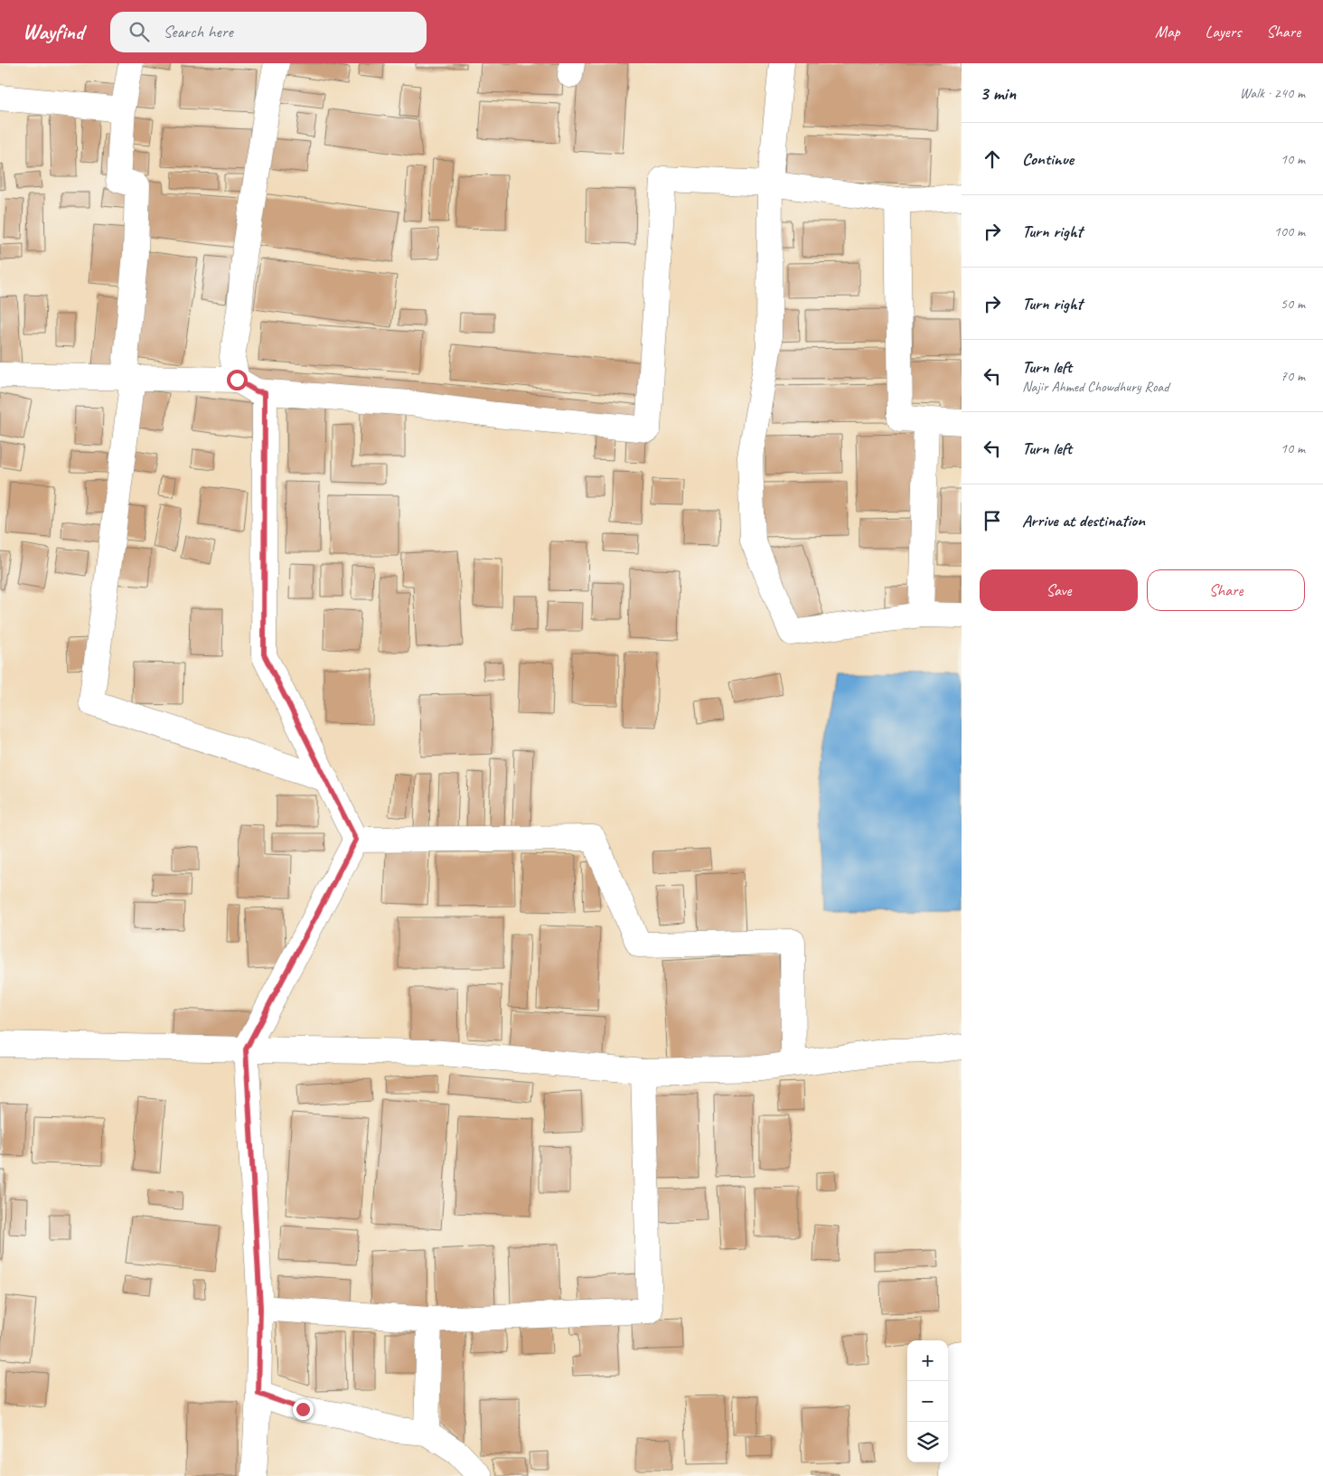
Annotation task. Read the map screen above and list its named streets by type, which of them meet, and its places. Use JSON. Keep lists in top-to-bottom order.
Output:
{
  "page": {
    "header": "Wayfind",
    "search": "Search here",
    "nav": ["Map", "Layers", "Share"],
    "heading": ["3 min", "Walk · 240 m"],
    "list": [
      ["Continue", "10 m"],
      ["Turn right", "100 m"],
      ["Turn right", "50 m"],
      ["Turn left", "Najir Ahmed Chowdhury Road", "70 m"],
      ["Turn left", "10 m"],
      "Arrive at destination"
    ],
    "buttons": ["Save", "Share"],
    "map_buttons": ["+", "−"]
  }
}
